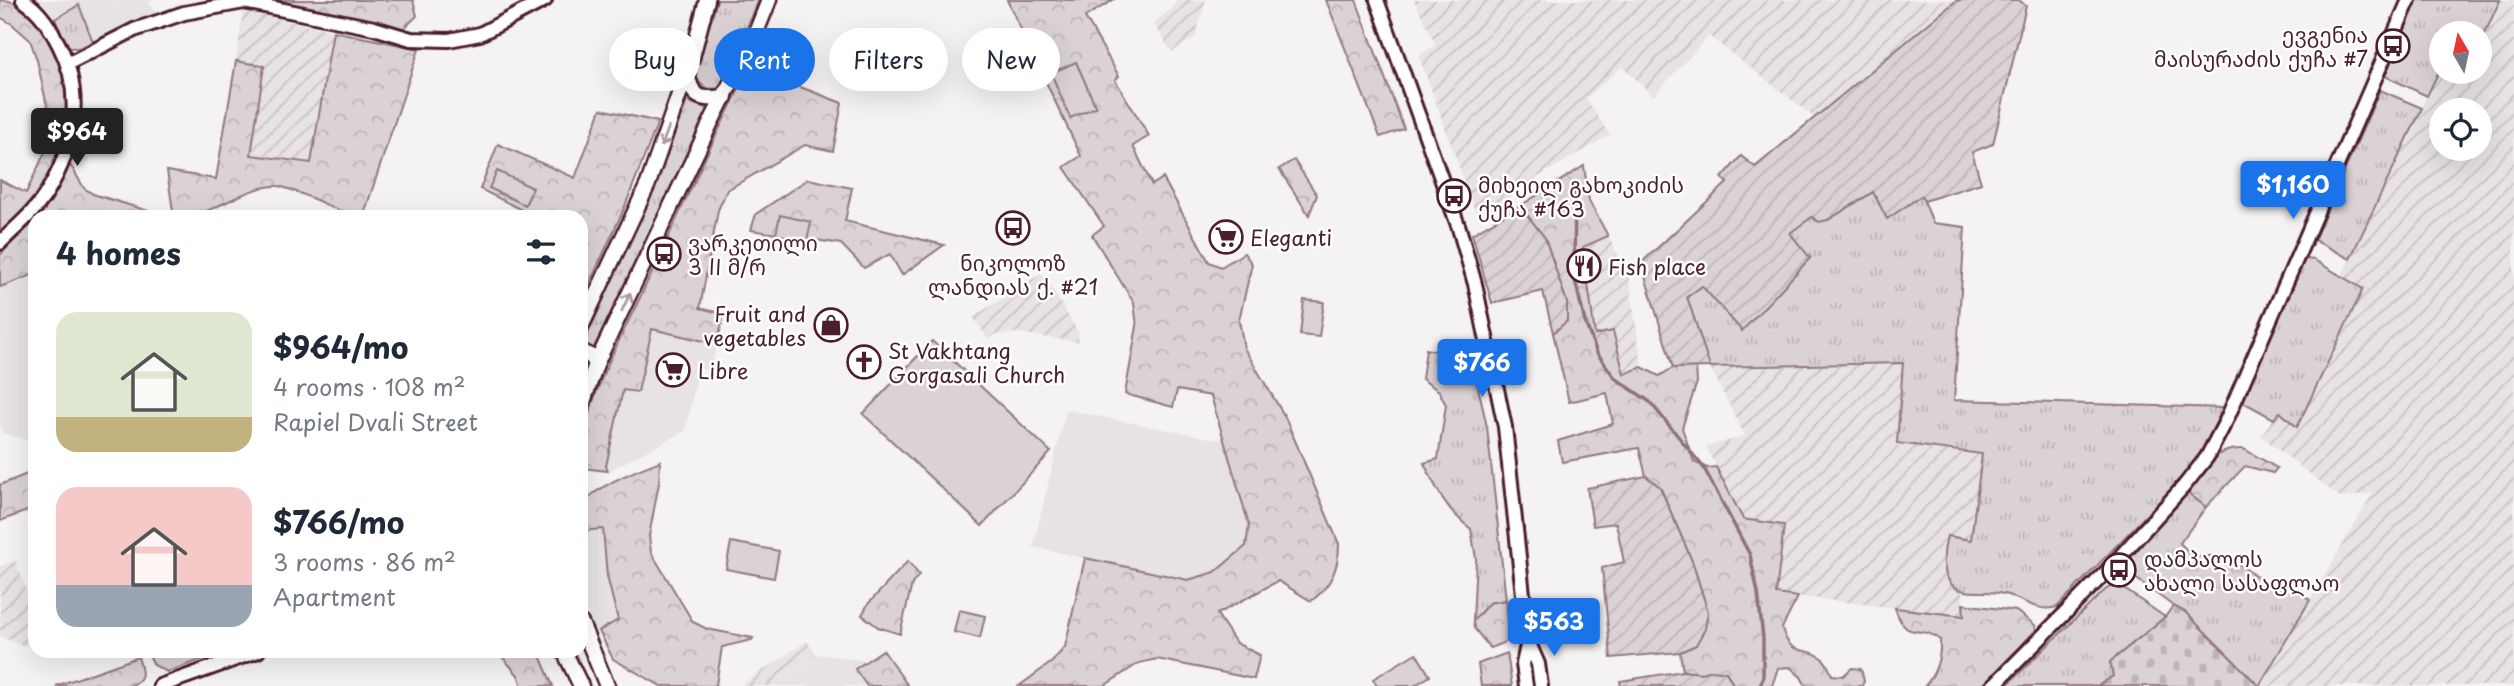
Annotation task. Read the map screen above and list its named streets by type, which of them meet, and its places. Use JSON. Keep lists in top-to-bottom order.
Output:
{
  "places": {
    "bus stop": [
      "ევგენია მაისურაძის ქუჩა #7",
      "მიხეილ გახოკიძის ქუჩა #163",
      "ნიკოლოზ ლანდიას ქ. #21",
      "ვარკეთილი 3 II მ/რ",
      "დამპალოს ახალი სასაფლაო"
    ],
    "supermarket": ["Eleganti", "Libre"],
    "restaurant": ["Fish place"],
    "shop": ["Fruit and vegetables"],
    "church": ["St Vakhtang Gorgasali Church"]
  },
  "north": "top",
  "page": {
    "chip": [
      "Buy",
      "Rent",
      "Filters",
      "New"
    ],
    "price": [
      "$964",
      "$1,160",
      "$766",
      "$563"
    ],
    "heading": "4 homes",
    "list": [
      {
        "name": "$964/mo",
        "note": "4 rooms · 108 m² · Rapiel Dvali Street"
      },
      {
        "name": "$766/mo",
        "note": "3 rooms · 86 m² · Apartment"
      }
    ]
  }
}
